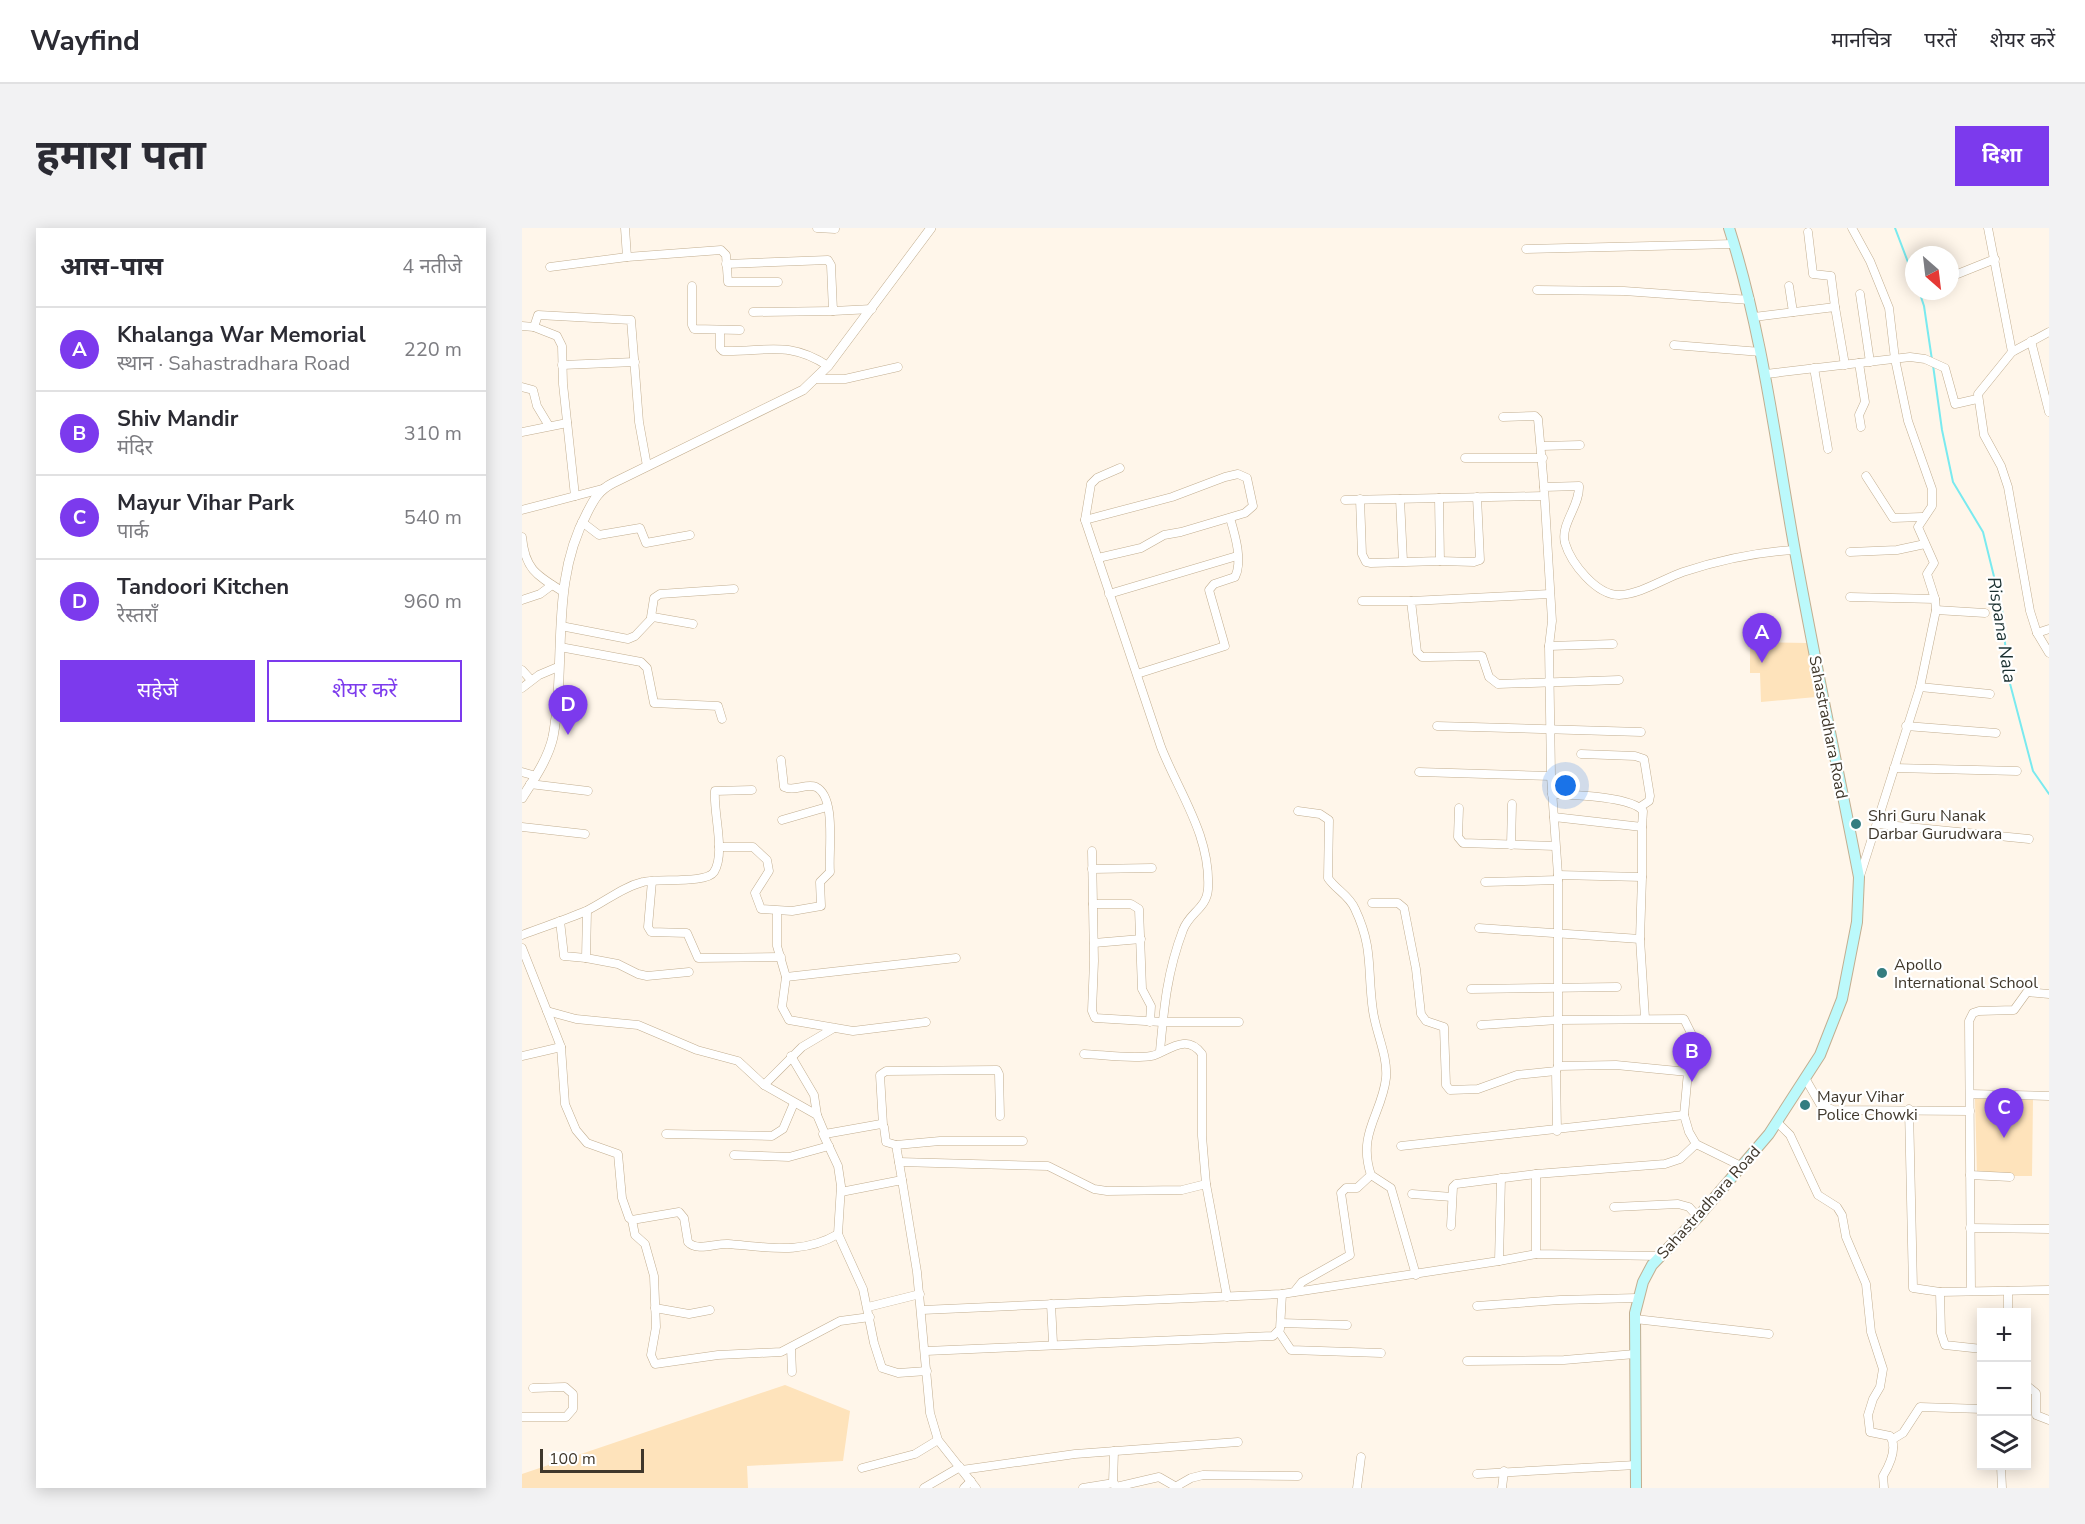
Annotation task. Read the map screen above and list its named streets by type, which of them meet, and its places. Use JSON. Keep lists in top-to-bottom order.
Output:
{
  "streets": {
    "main road": ["Sahastradhara Road"]
  },
  "water": ["Rispana Nala"],
  "places": ["Shri Guru Nanak Darbar Gurudwara", "Apollo International School", "Mayur Vihar Police Chowki"],
  "scale_bar": "100 m",
  "north": "bottom right",
  "page": {
    "header": "Wayfind",
    "nav": ["मानचित्र", "परतें", "शेयर करें"],
    "buttons": [
      "दिशा",
      ["सहेजें", "शेयर करें"]
    ],
    "title": "हमारा पता",
    "heading": ["आस-पास", "4 नतीजे"],
    "list": [
      {
        "mark": "A",
        "name": "Khalanga War Memorial",
        "note": "स्थान · Sahastradhara Road",
        "value": "220 m"
      },
      {
        "mark": "B",
        "name": "Shiv Mandir",
        "note": "मंदिर",
        "value": "310 m"
      },
      {
        "mark": "C",
        "name": "Mayur Vihar Park",
        "note": "पार्क",
        "value": "540 m"
      },
      {
        "mark": "D",
        "name": "Tandoori Kitchen",
        "note": "रेस्तराँ",
        "value": "960 m"
      }
    ],
    "pins": [
      "A",
      "D",
      "B",
      "C"
    ],
    "map_buttons": ["+", "−"],
    "scale": "100 m"
  }
}
